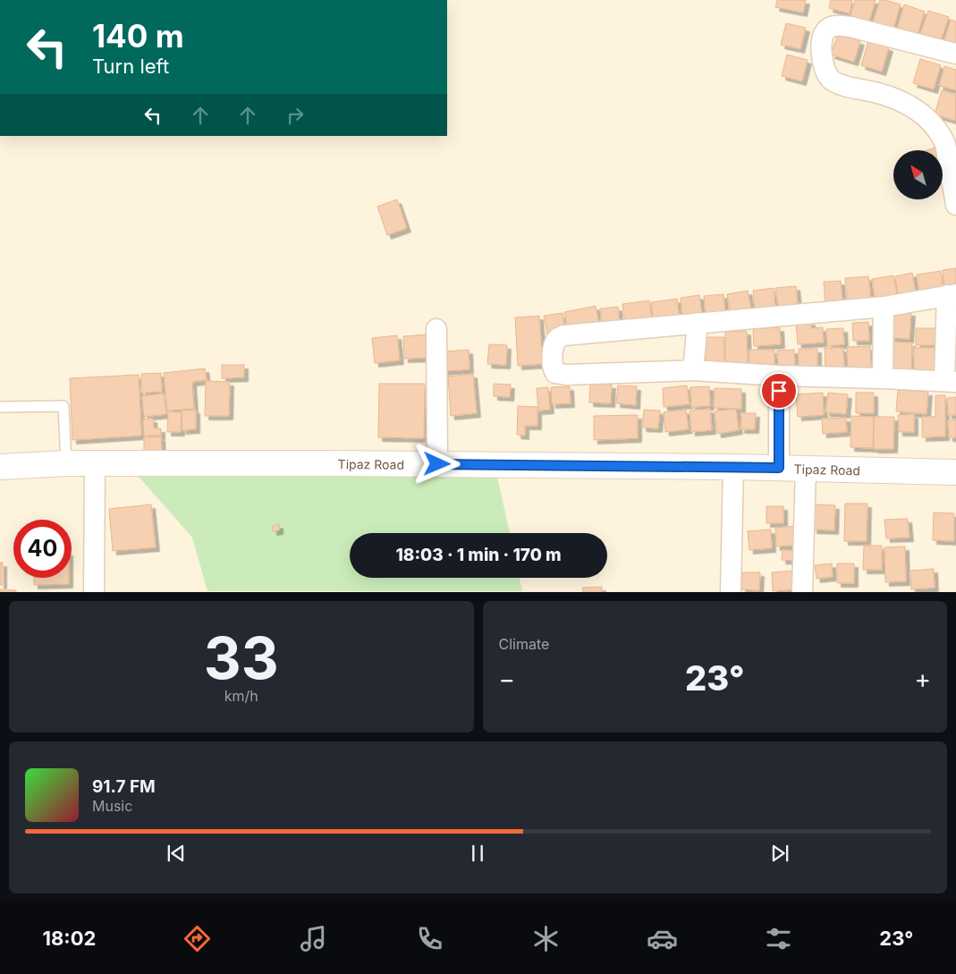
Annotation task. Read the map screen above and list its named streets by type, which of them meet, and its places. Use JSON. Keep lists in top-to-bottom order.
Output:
{
  "streets": {
    "street": ["Tipaz Road"]
  },
  "north": "top left",
  "page": {
    "turn": ["140 m", "Turn left"],
    "limit": "40",
    "trip": "18:03 · 1 min · 170 m",
    "tile": [
      ["33", "km/h"],
      "Climate"
    ],
    "heat": ["−", "23°", "+"],
    "song": ["91.7 FM", "Music"],
    "tabs": ["18:02", "23°"]
  }
}
